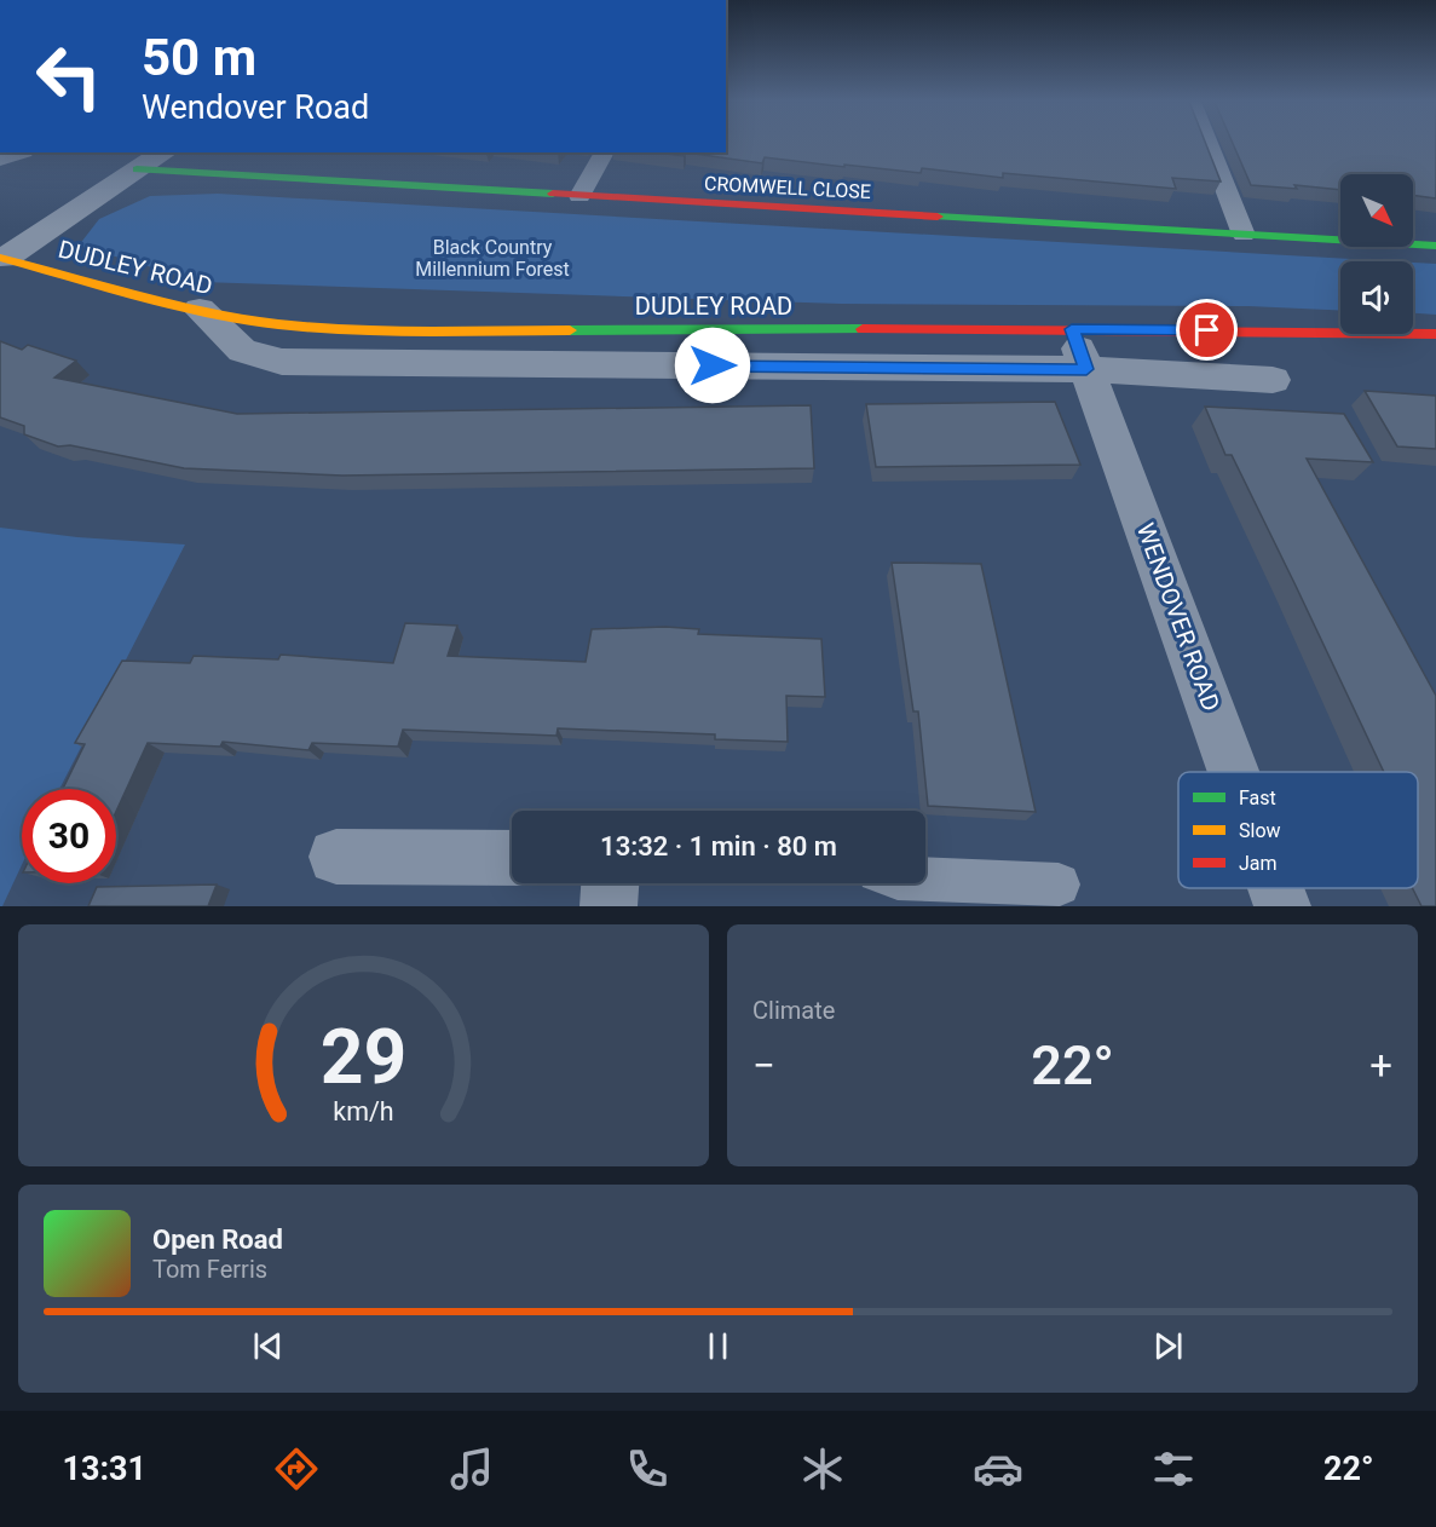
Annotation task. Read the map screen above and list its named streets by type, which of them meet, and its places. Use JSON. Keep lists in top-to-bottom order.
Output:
{
  "streets": {
    "street": ["CROMWELL CLOSE", "DUDLEY ROAD", "WENDOVER ROAD"]
  },
  "parks": ["Black Country Millennium Forest"],
  "legend": ["Fast", "Slow", "Jam"],
  "north": "bottom right",
  "page": {
    "turn": ["50 m", "Wendover Road"],
    "limit": "30",
    "trip": "13:32 · 1 min · 80 m",
    "tile": "Climate",
    "heat": ["−", "22°", "+"],
    "song": ["Open Road", "Tom Ferris"],
    "tabs": ["13:31", "22°"],
    "gauge": ["29", "km/h"]
  }
}
